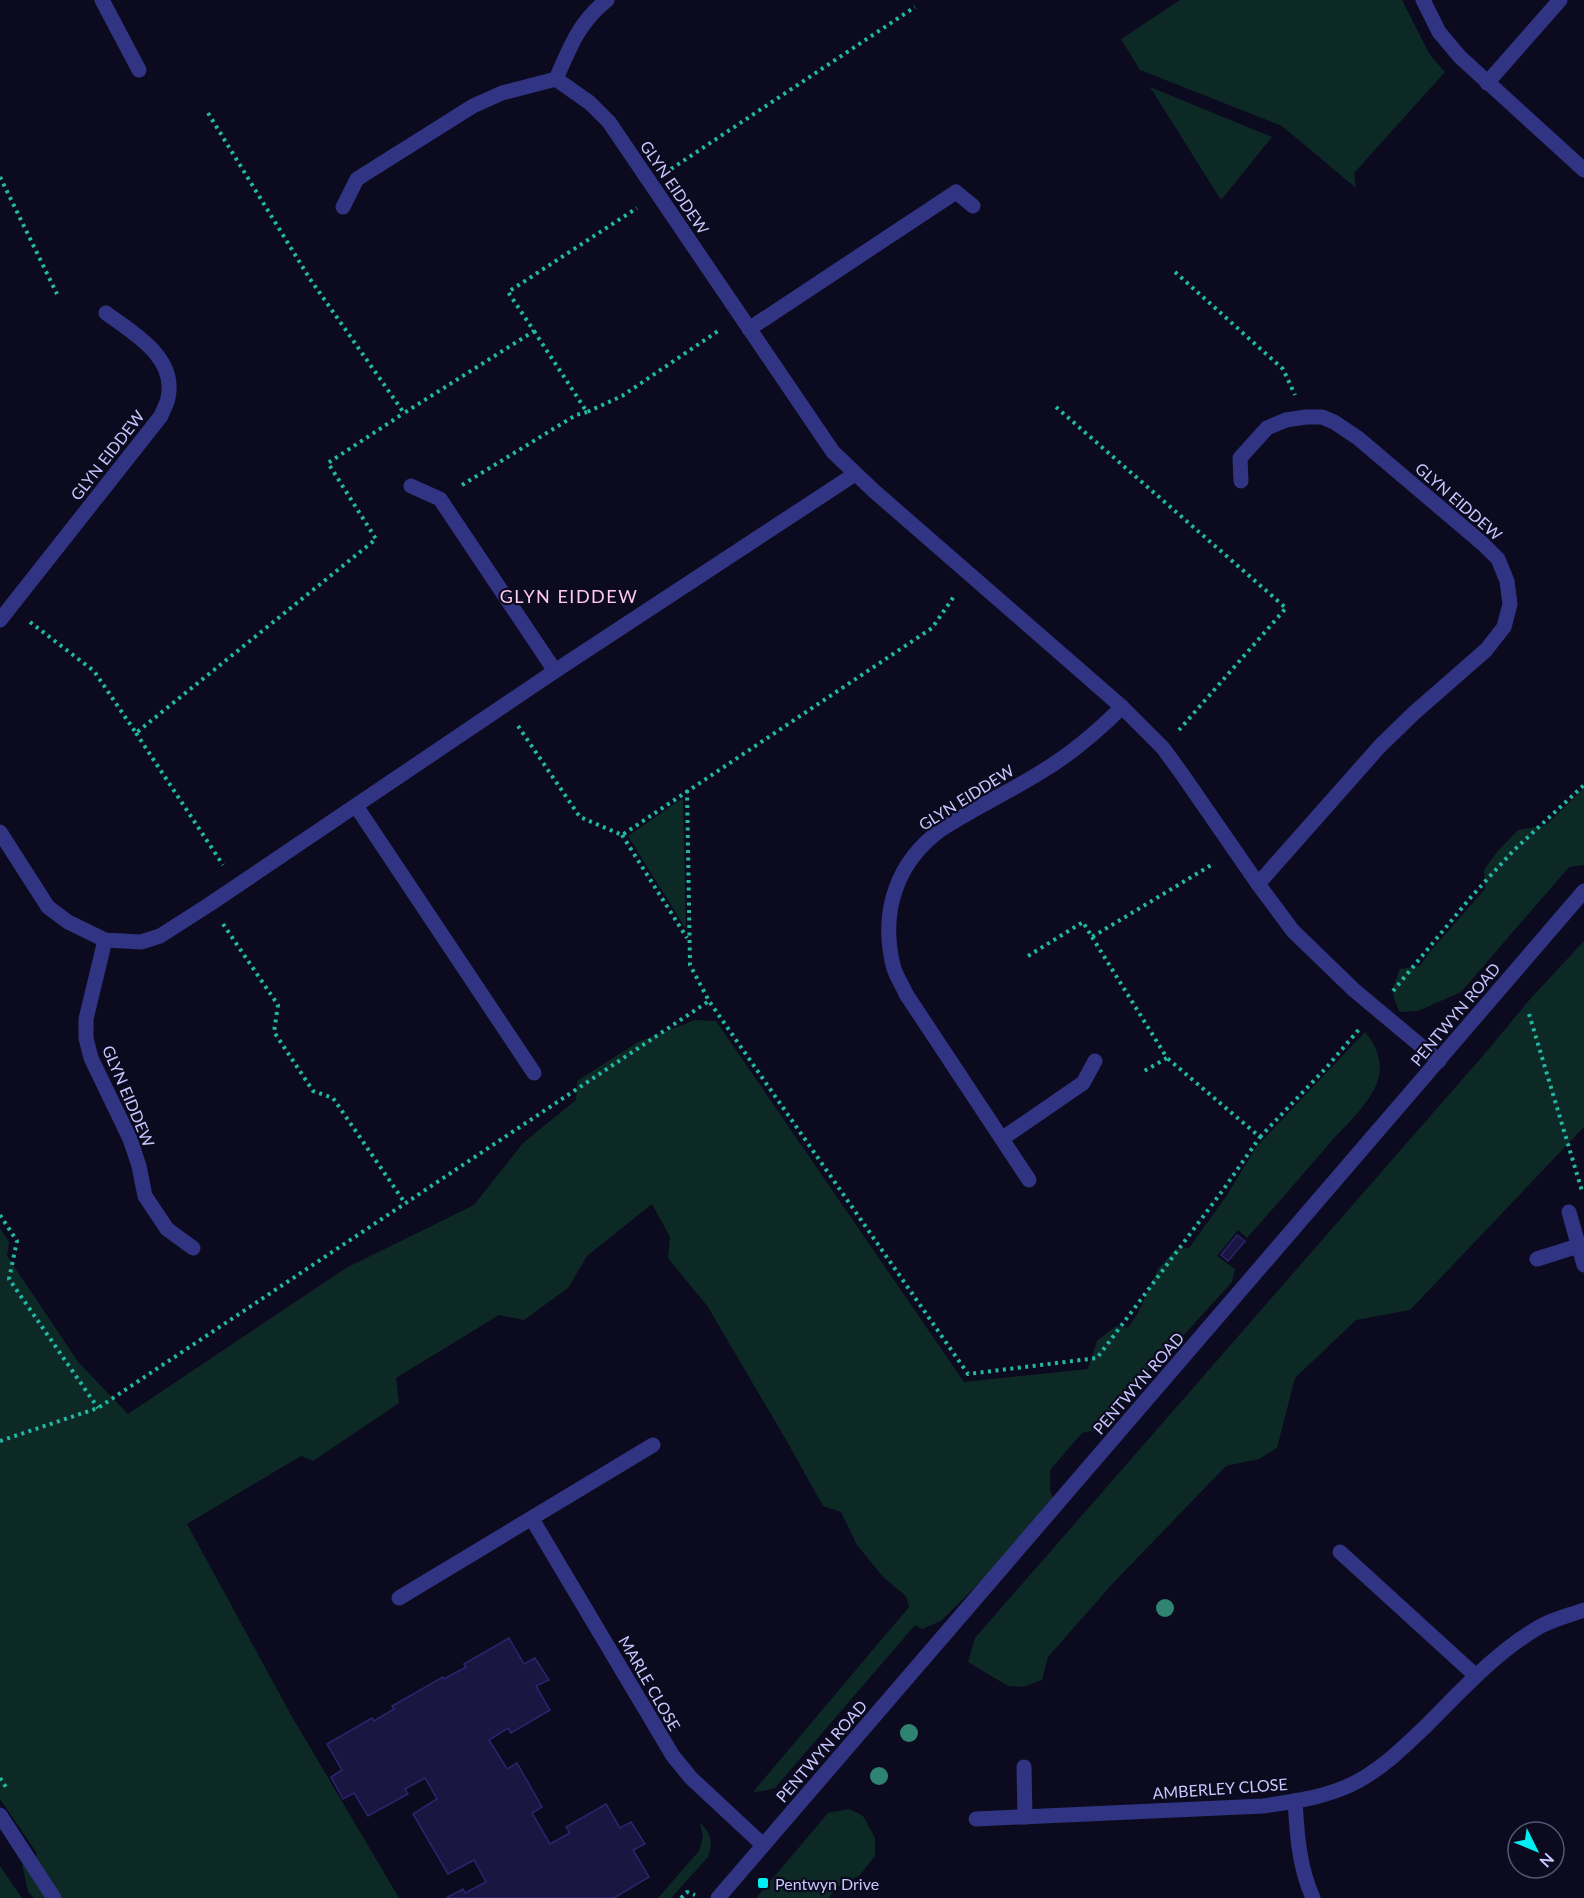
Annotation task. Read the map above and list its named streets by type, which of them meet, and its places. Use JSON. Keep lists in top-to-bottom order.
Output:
{
  "streets": {
    "street": [
      "GLYN EIDDEW",
      "PENTWYN ROAD",
      "MARLE CLOSE",
      "AMBERLEY CLOSE"
    ]
  },
  "crossings": [
    ["GLYN EIDDEW", "PENTWYN ROAD"],
    ["PENTWYN ROAD", "MARLE CLOSE"]
  ],
  "districts": ["GLYN EIDDEW"],
  "places": {
    "transit": ["Pentwyn Drive"]
  },
  "north": "bottom right"
}
